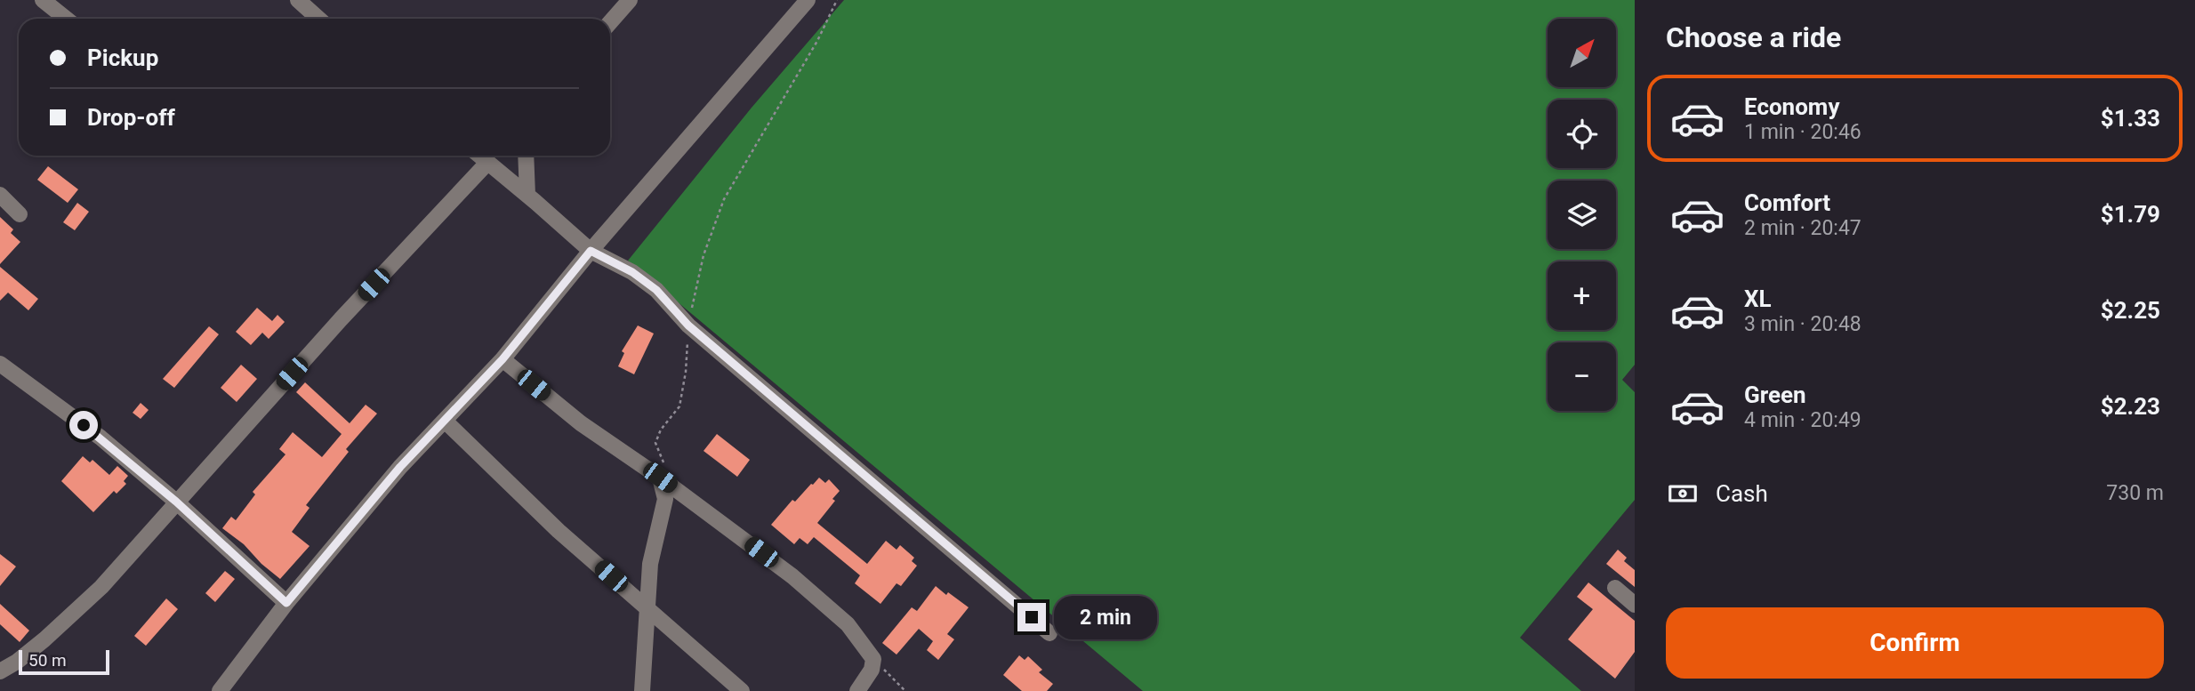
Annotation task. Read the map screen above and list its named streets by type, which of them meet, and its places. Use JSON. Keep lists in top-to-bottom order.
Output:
{
  "scale_bar": "50 m",
  "north": "top right",
  "page": {
    "heading": "Choose a ride",
    "map_buttons": ["+", "−"],
    "banner": ["Pickup", "Drop-off"],
    "list": [
      {
        "name": "Economy",
        "note": "1 min · 20:46",
        "value": "$1.33"
      },
      {
        "name": "Comfort",
        "note": "2 min · 20:47",
        "value": "$1.79"
      },
      {
        "name": "XL",
        "note": "3 min · 20:48",
        "value": "$2.25"
      },
      {
        "name": "Green",
        "note": "4 min · 20:49",
        "value": "$2.23"
      }
    ],
    "pay": ["Cash", "730 m"],
    "buttons": "Confirm",
    "bubble": "2 min",
    "scale": "50 m"
  }
}
